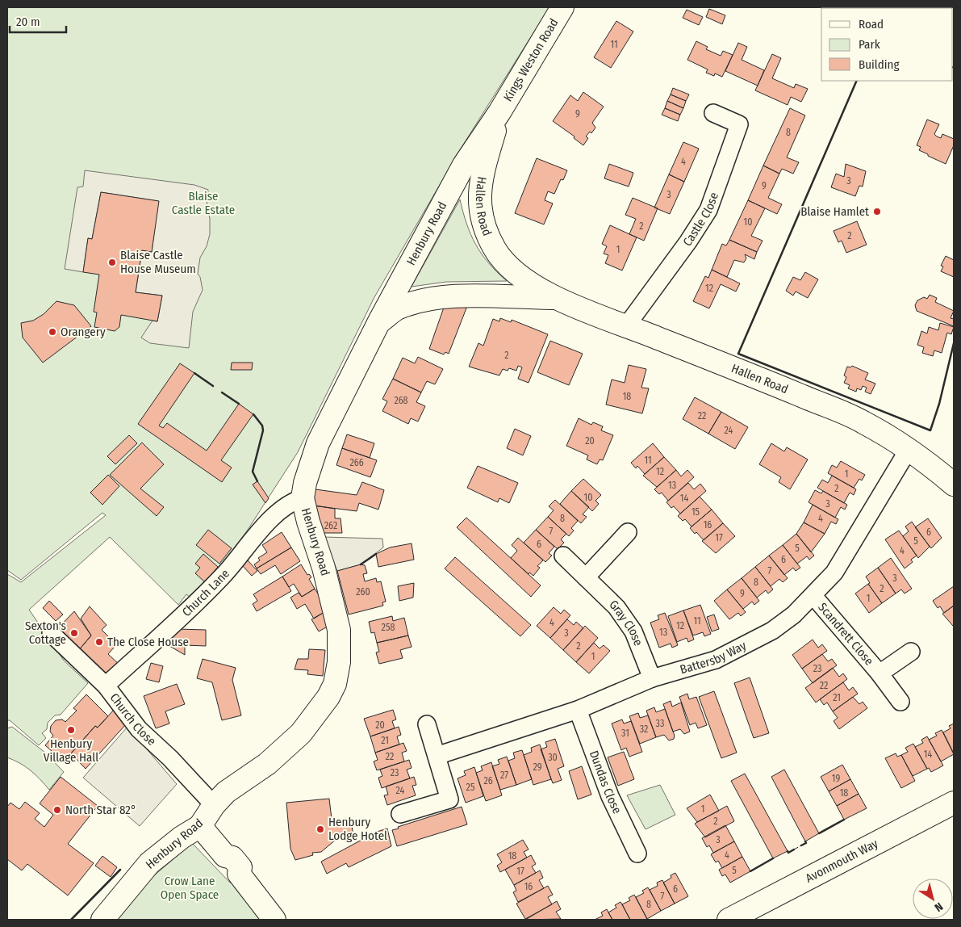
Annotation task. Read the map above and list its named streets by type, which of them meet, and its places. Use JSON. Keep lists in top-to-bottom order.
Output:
{
  "streets": {
    "main road": [
      "Kings Weston Road",
      "Hallen Road",
      "Henbury Road",
      "Avonmouth Way"
    ],
    "street": [
      "Castle Close",
      "Church Lane",
      "Gray Close",
      "Scandrett Close",
      "Battersby Way",
      "Church Close",
      "Dundas Close"
    ]
  },
  "crossings": [
    ["Kings Weston Road", "Hallen Road"],
    ["Kings Weston Road", "Henbury Road"],
    ["Hallen Road", "Castle Close"],
    ["Hallen Road", "Henbury Road"],
    ["Hallen Road", "Battersby Way"],
    ["Henbury Road", "Church Lane"],
    ["Henbury Road", "Church Close"],
    ["Church Lane", "Church Close"],
    ["Gray Close", "Battersby Way"],
    ["Scandrett Close", "Battersby Way"],
    ["Battersby Way", "Dundas Close"]
  ],
  "parks": ["Blaise Castle Estate", "Crow Lane Open Space"],
  "places": [
    "Blaise Hamlet",
    "Blaise Castle House Museum",
    "Orangery",
    "Sexton's Cottage",
    "The Close House",
    "Henbury Village Hall",
    "North Star 82°",
    "Henbury Lodge Hotel"
  ],
  "house_numbers": [
    "11",
    "9",
    "8",
    "4",
    "3",
    "9",
    "3",
    "10",
    "2",
    "2",
    "1",
    "12",
    "2",
    "18",
    "268",
    "22",
    "24",
    "20",
    "11",
    "266",
    "12",
    "1",
    "13",
    "2",
    "10",
    "14",
    "3",
    "15",
    "8",
    "4",
    "16",
    "262",
    "7",
    "6",
    "17",
    "5",
    "6",
    "5",
    "4",
    "6",
    "7",
    "3",
    "8",
    "2",
    "260",
    "9",
    "1",
    "11",
    "4",
    "12",
    "258",
    "13",
    "3",
    "2",
    "1",
    "23",
    "22",
    "21",
    "33",
    "20",
    "32",
    "31",
    "21",
    "14",
    "22",
    "30",
    "29",
    "23",
    "27",
    "19",
    "26",
    "25",
    "24",
    "18",
    "1",
    "2",
    "3",
    "4",
    "18",
    "5",
    "17",
    "16",
    "6",
    "7",
    "8"
  ],
  "legend": ["Road", "Park", "Building"],
  "scale_bar": "20 m",
  "north": "bottom right"
}
